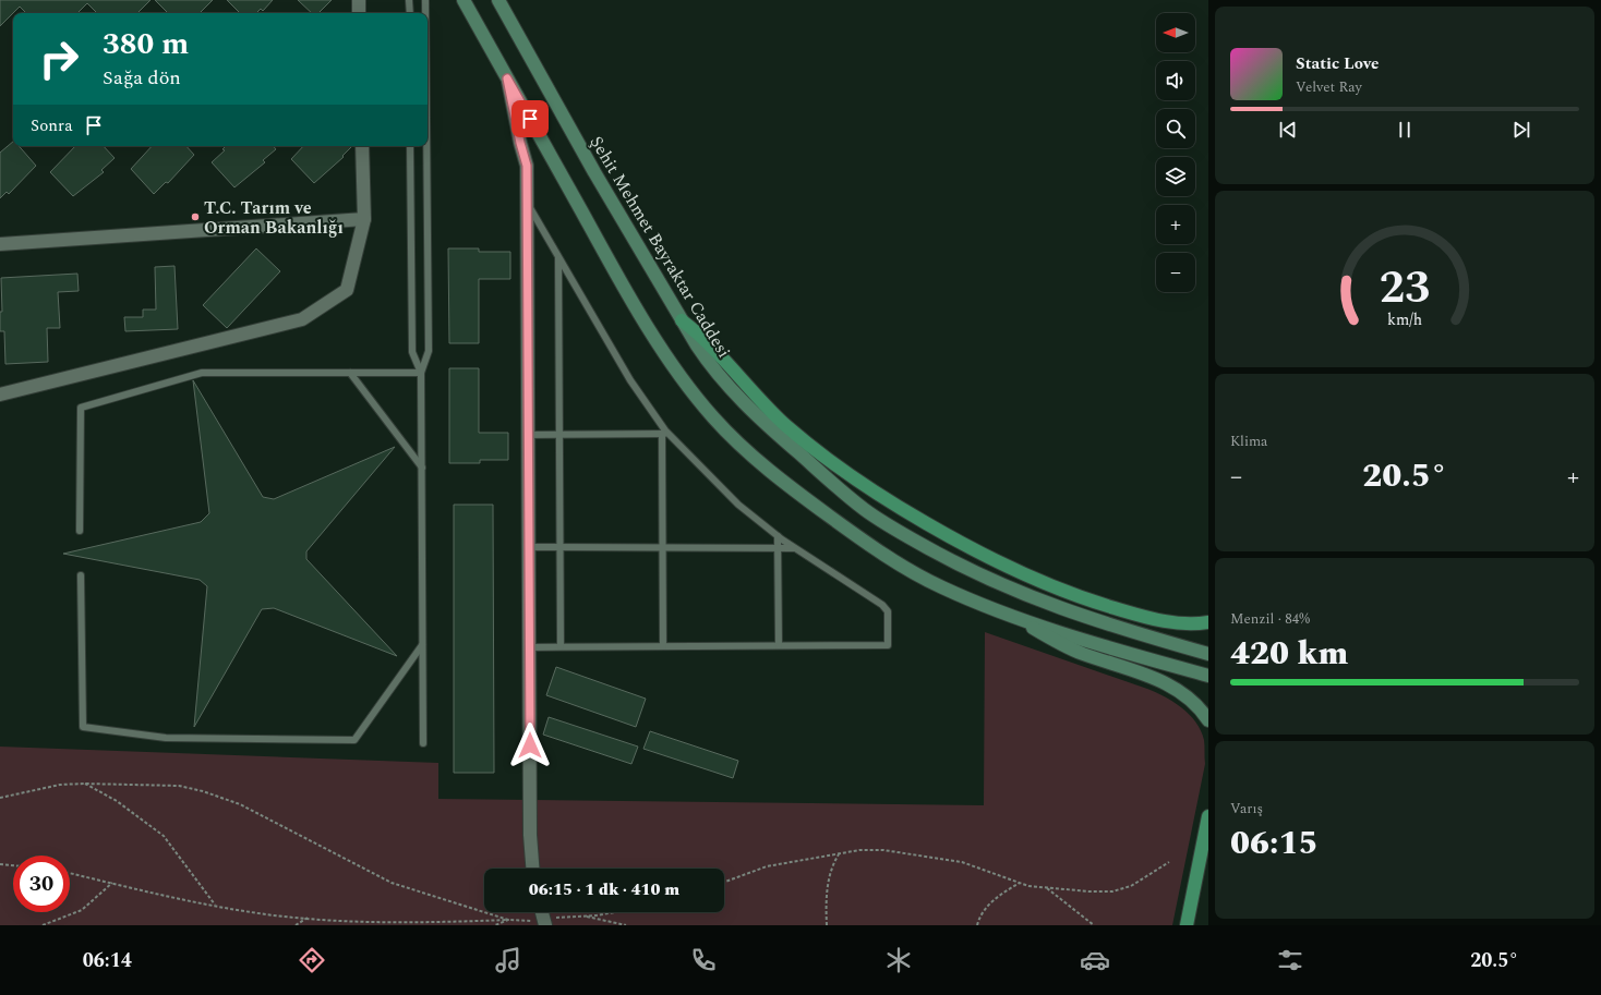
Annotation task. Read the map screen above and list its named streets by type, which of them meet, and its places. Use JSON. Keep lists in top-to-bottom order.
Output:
{
  "streets": {
    "main road": ["Şehit Mehmet Bayraktar Caddesi"]
  },
  "places": ["T.C. Tarım ve Orman Bakanlığı"],
  "north": "left",
  "page": {
    "map_buttons": ["+", "−"],
    "turn": ["380 m", "Sağa dön"],
    "song": ["Static Love", "Velvet Ray"],
    "then": "Sonra",
    "tile": [
      "Klima",
      ["Menzil · 84%", "420 km"],
      ["Varış", "06:15"]
    ],
    "heat": ["−", "20.5°", "+"],
    "limit": "30",
    "trip": "06:15 · 1 dk · 410 m",
    "tabs": ["06:14", "20.5°"],
    "gauge": ["23", "km/h"]
  }
}
